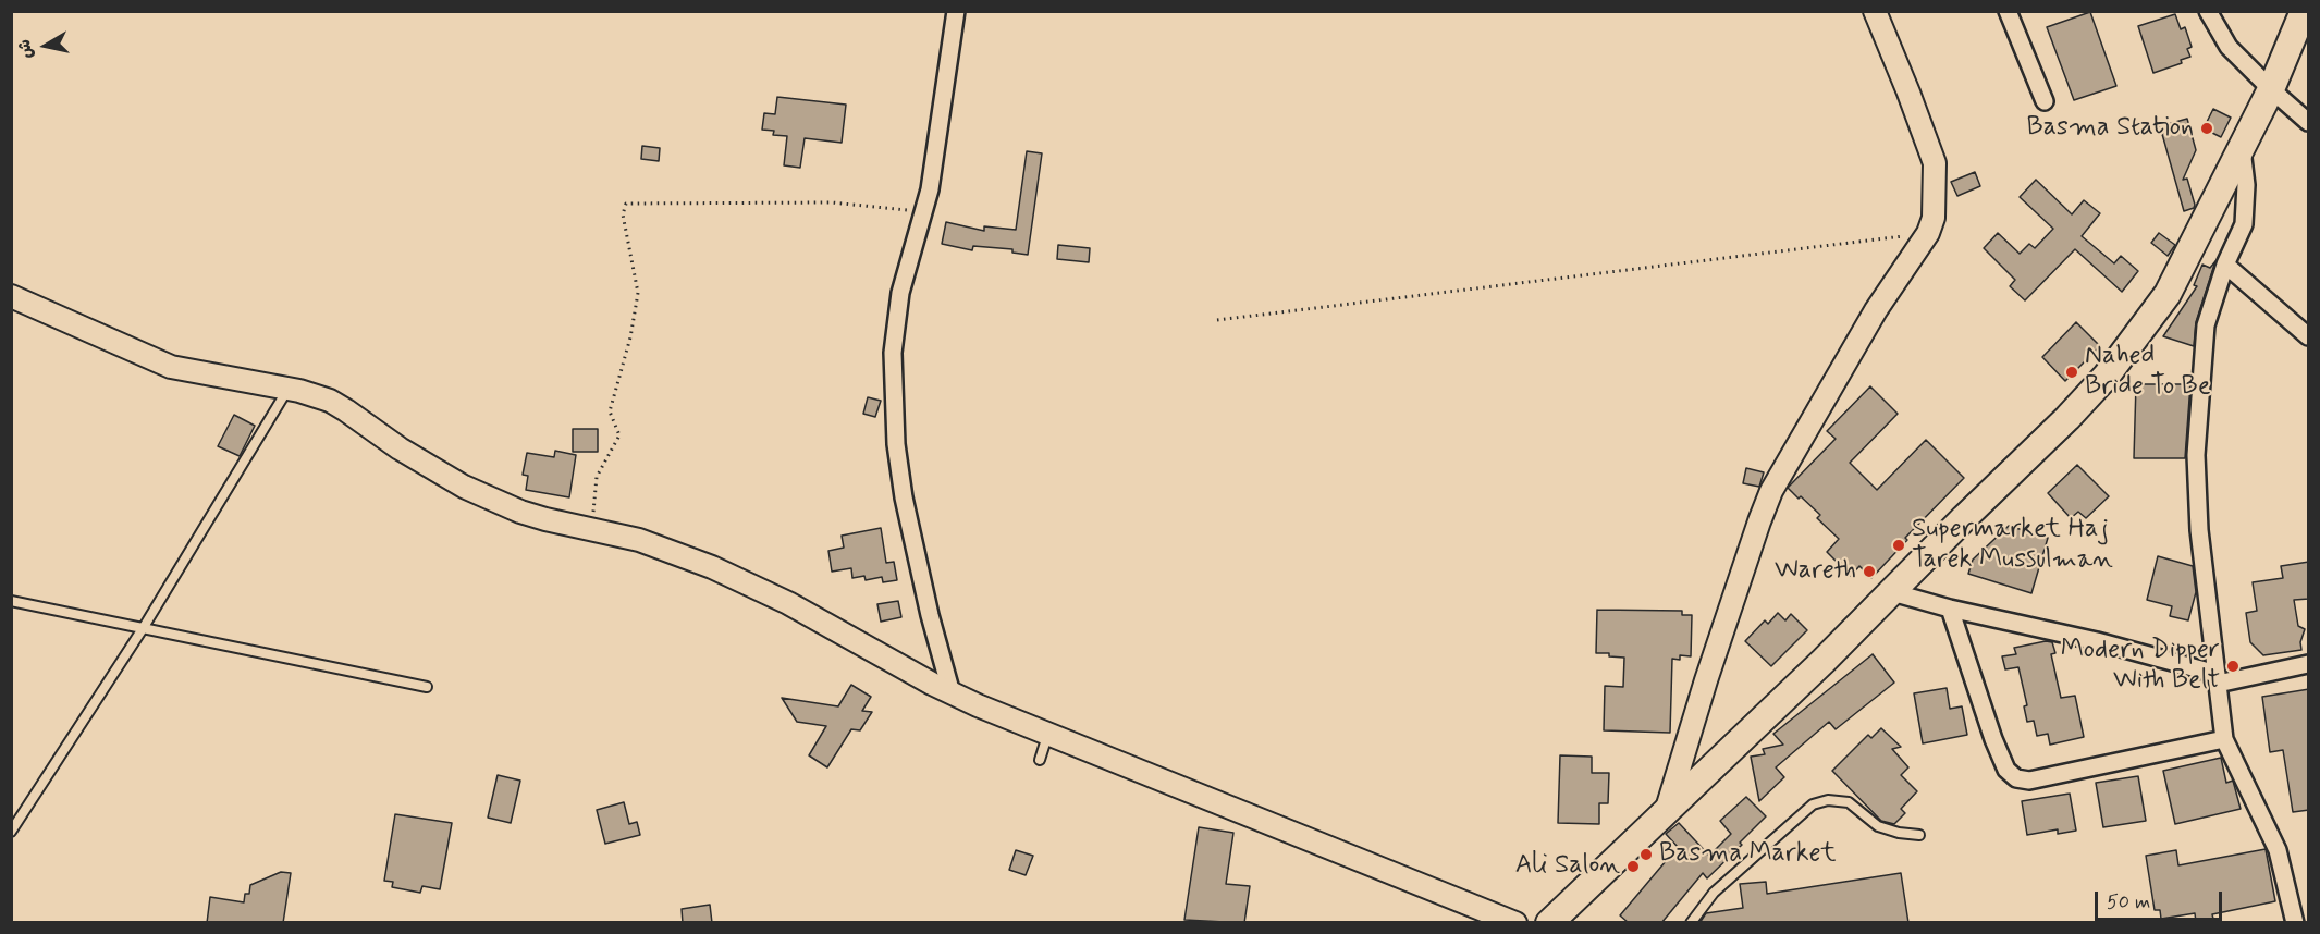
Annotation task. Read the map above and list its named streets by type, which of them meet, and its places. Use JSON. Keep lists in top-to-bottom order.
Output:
{
  "places": [
    "Basma Station",
    "Nahed Bride To Be",
    "Supermarket Haj Tarek Mussulman",
    "Wareth",
    "Modern Dipper With Belt",
    "Basma Market",
    "Ali Salon"
  ],
  "scale_bar": "50 m",
  "north": "left"
}
